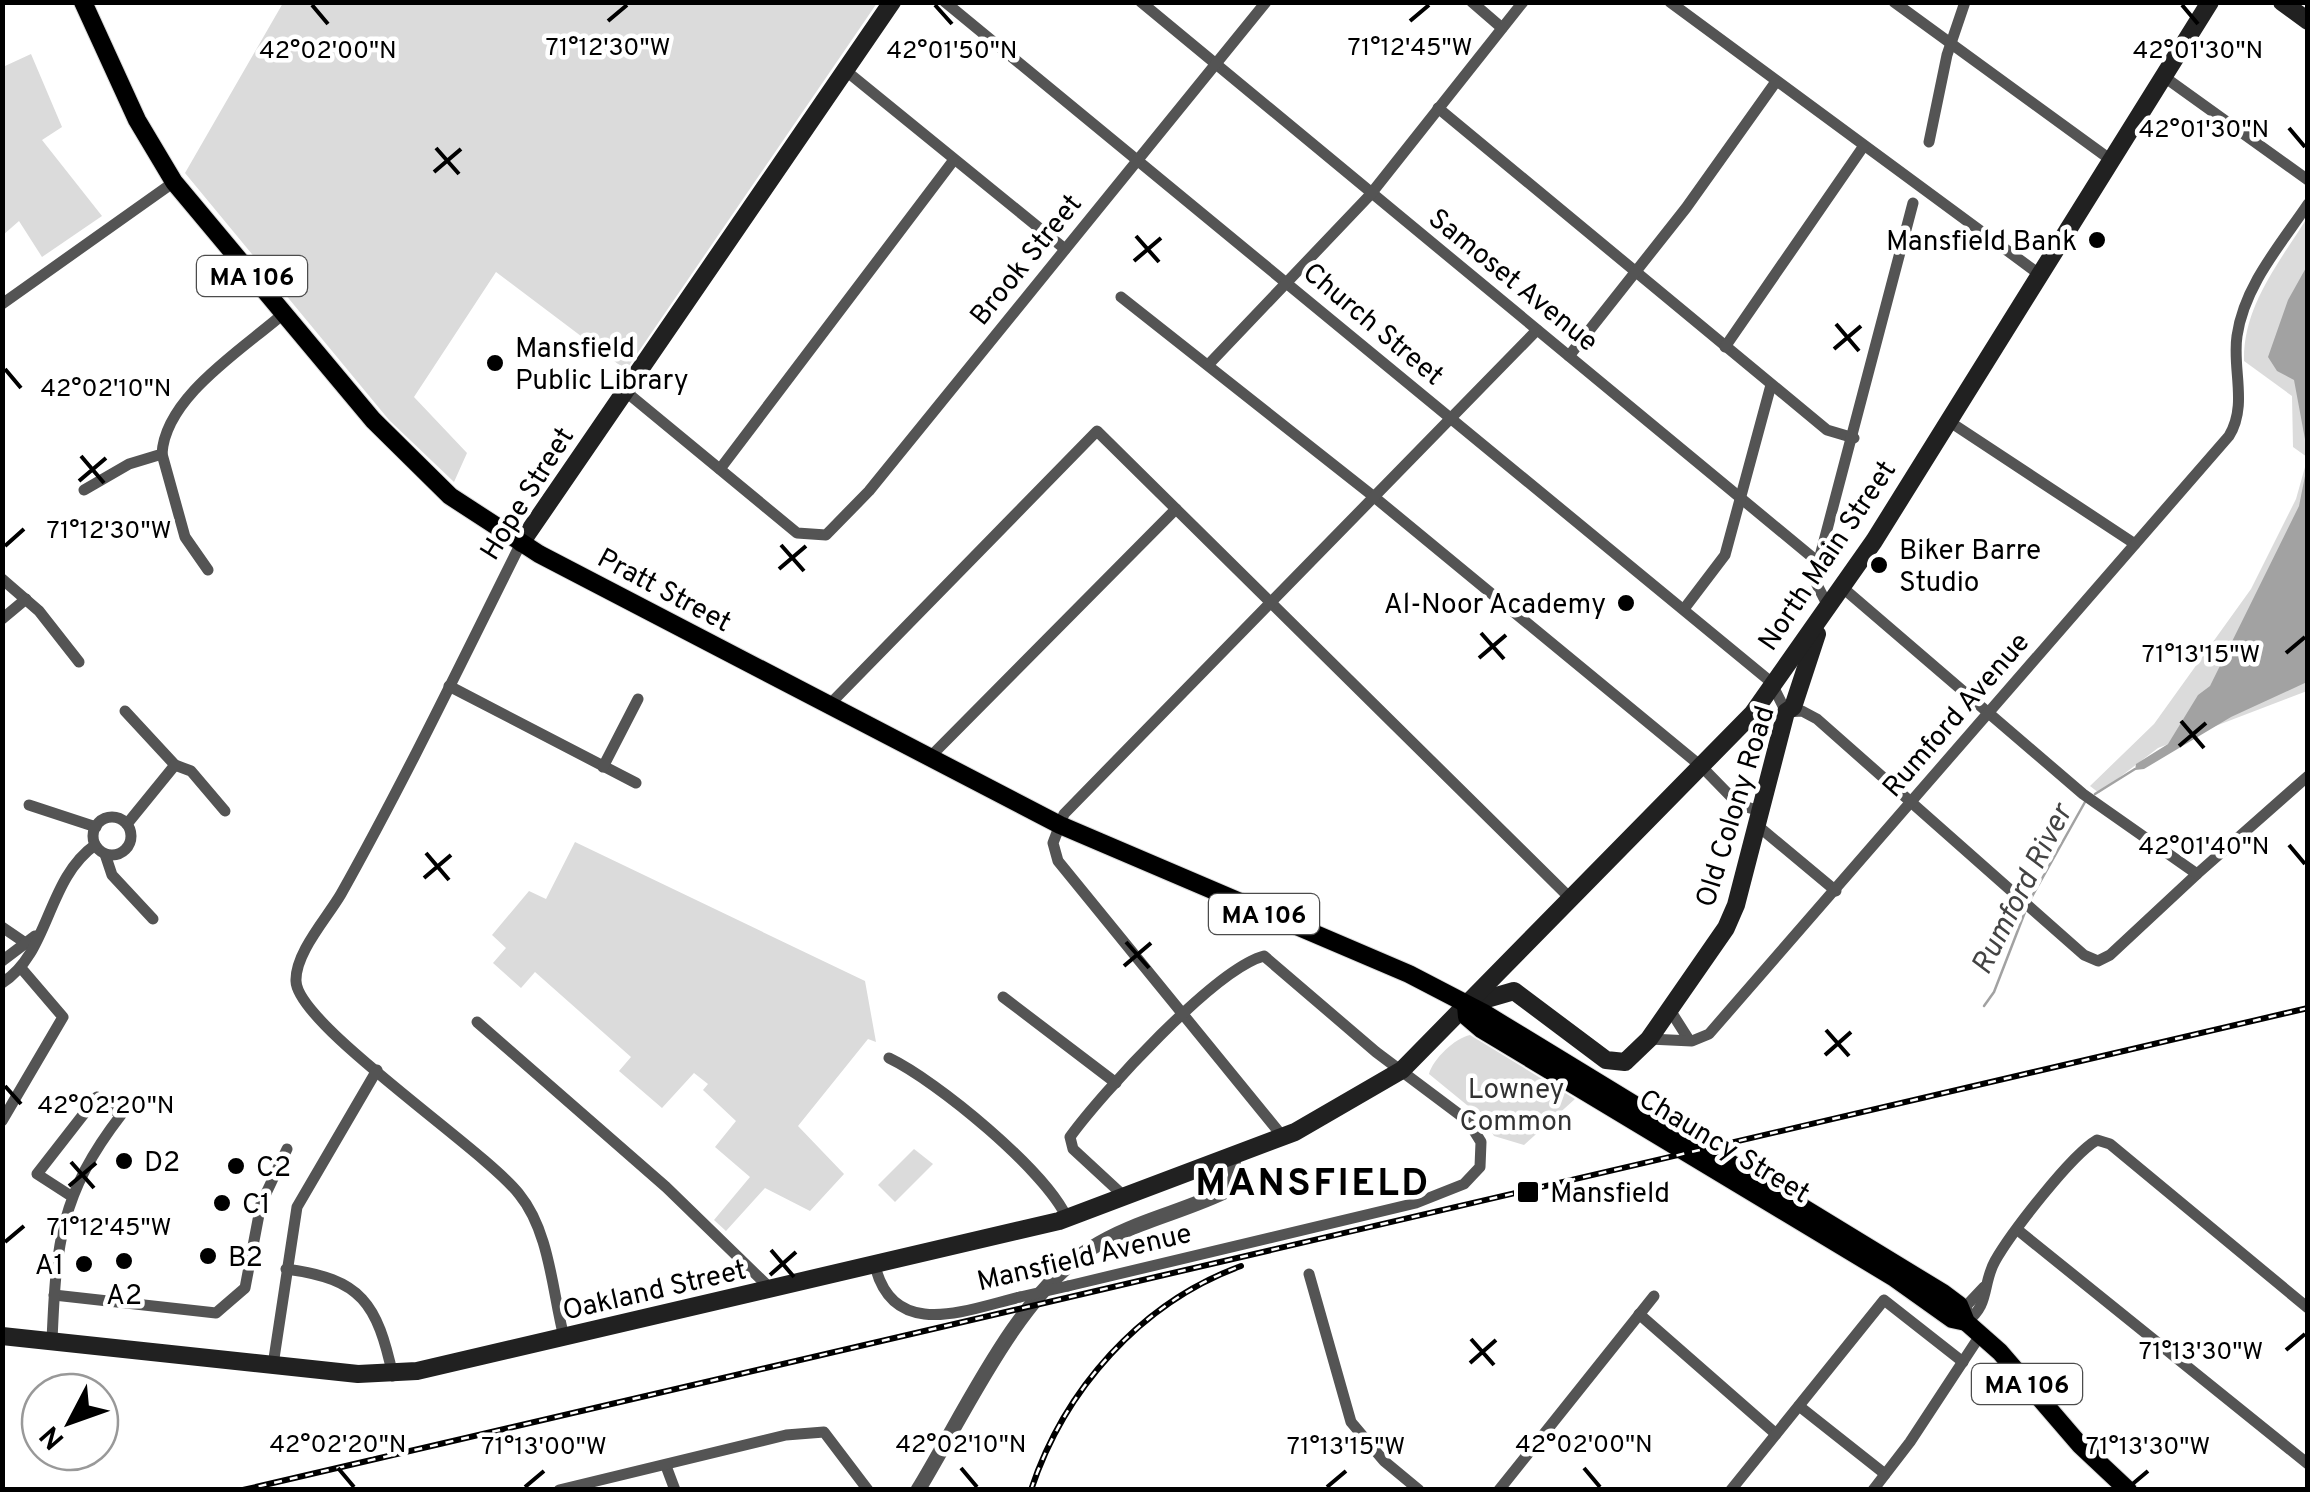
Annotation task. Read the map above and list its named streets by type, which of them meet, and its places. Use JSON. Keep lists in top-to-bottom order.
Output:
{
  "streets": {
    "main road": [
      "MA 106",
      "Hope Street",
      "North Main Street",
      "Pratt Street",
      "Old Colony Road",
      "Chauncy Street",
      "Oakland Street"
    ],
    "street": [
      "Brook Street",
      "Samoset Avenue",
      "Church Street",
      "Rumford Avenue",
      "Mansfield Avenue"
    ]
  },
  "crossings": [
    ["Brook Street", "Samoset Avenue"],
    ["Brook Street", "Church Street"],
    ["Church Street", "North Main Street"],
    ["Hope Street", "Pratt Street"],
    ["North Main Street", "Old Colony Road"],
    ["North Main Street", "Chauncy Street"],
    ["North Main Street", "Mansfield Avenue"],
    ["North Main Street", "Oakland Street"],
    ["Pratt Street", "Chauncy Street"],
    ["Mansfield Avenue", "Oakland Street"]
  ],
  "districts": ["MANSFIELD"],
  "water": ["Rumford River"],
  "parks": ["Lowney Common"],
  "places": {
    "other": [
      "Mansfield Bank",
      "Mansfield Public Library",
      "Biker Barre Studio",
      "Al-Noor Academy",
      "D2",
      "C2",
      "C1",
      "B2",
      "A2",
      "A1"
    ],
    "transit": ["Mansfield"]
  },
  "north": "bottom left",
  "coordinates": [
    "71°12'30\"W",
    "71°12'45\"W",
    "42°02'00\"N",
    "42°01'50\"N",
    "42°01'30\"N",
    "42°02'10\"N",
    "71°13'15\"W",
    "42°01'40\"N",
    "42°02'20\"N",
    "71°13'30\"W",
    "71°13'00\"W"
  ]
}
